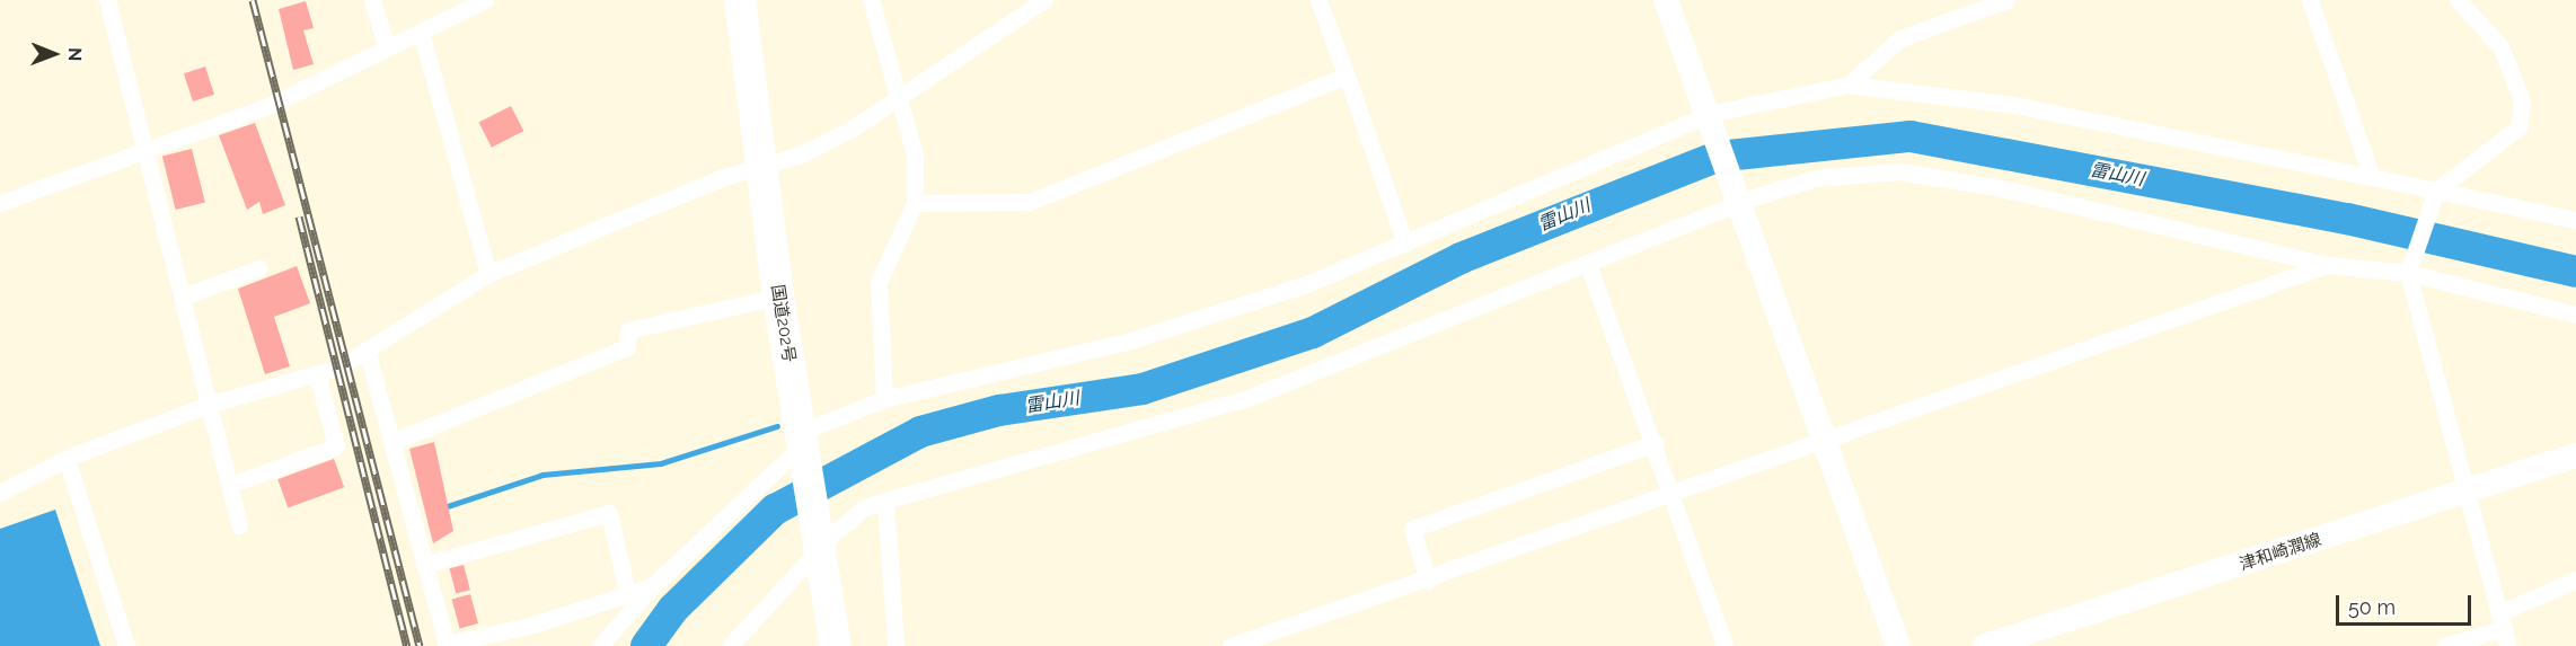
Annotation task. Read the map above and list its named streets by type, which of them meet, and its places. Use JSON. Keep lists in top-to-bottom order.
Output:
{
  "streets": {
    "highway": ["国道202号"],
    "street": ["津和崎潤線"]
  },
  "water": ["雷山川"],
  "scale_bar": "50 m",
  "north": "right"
}
